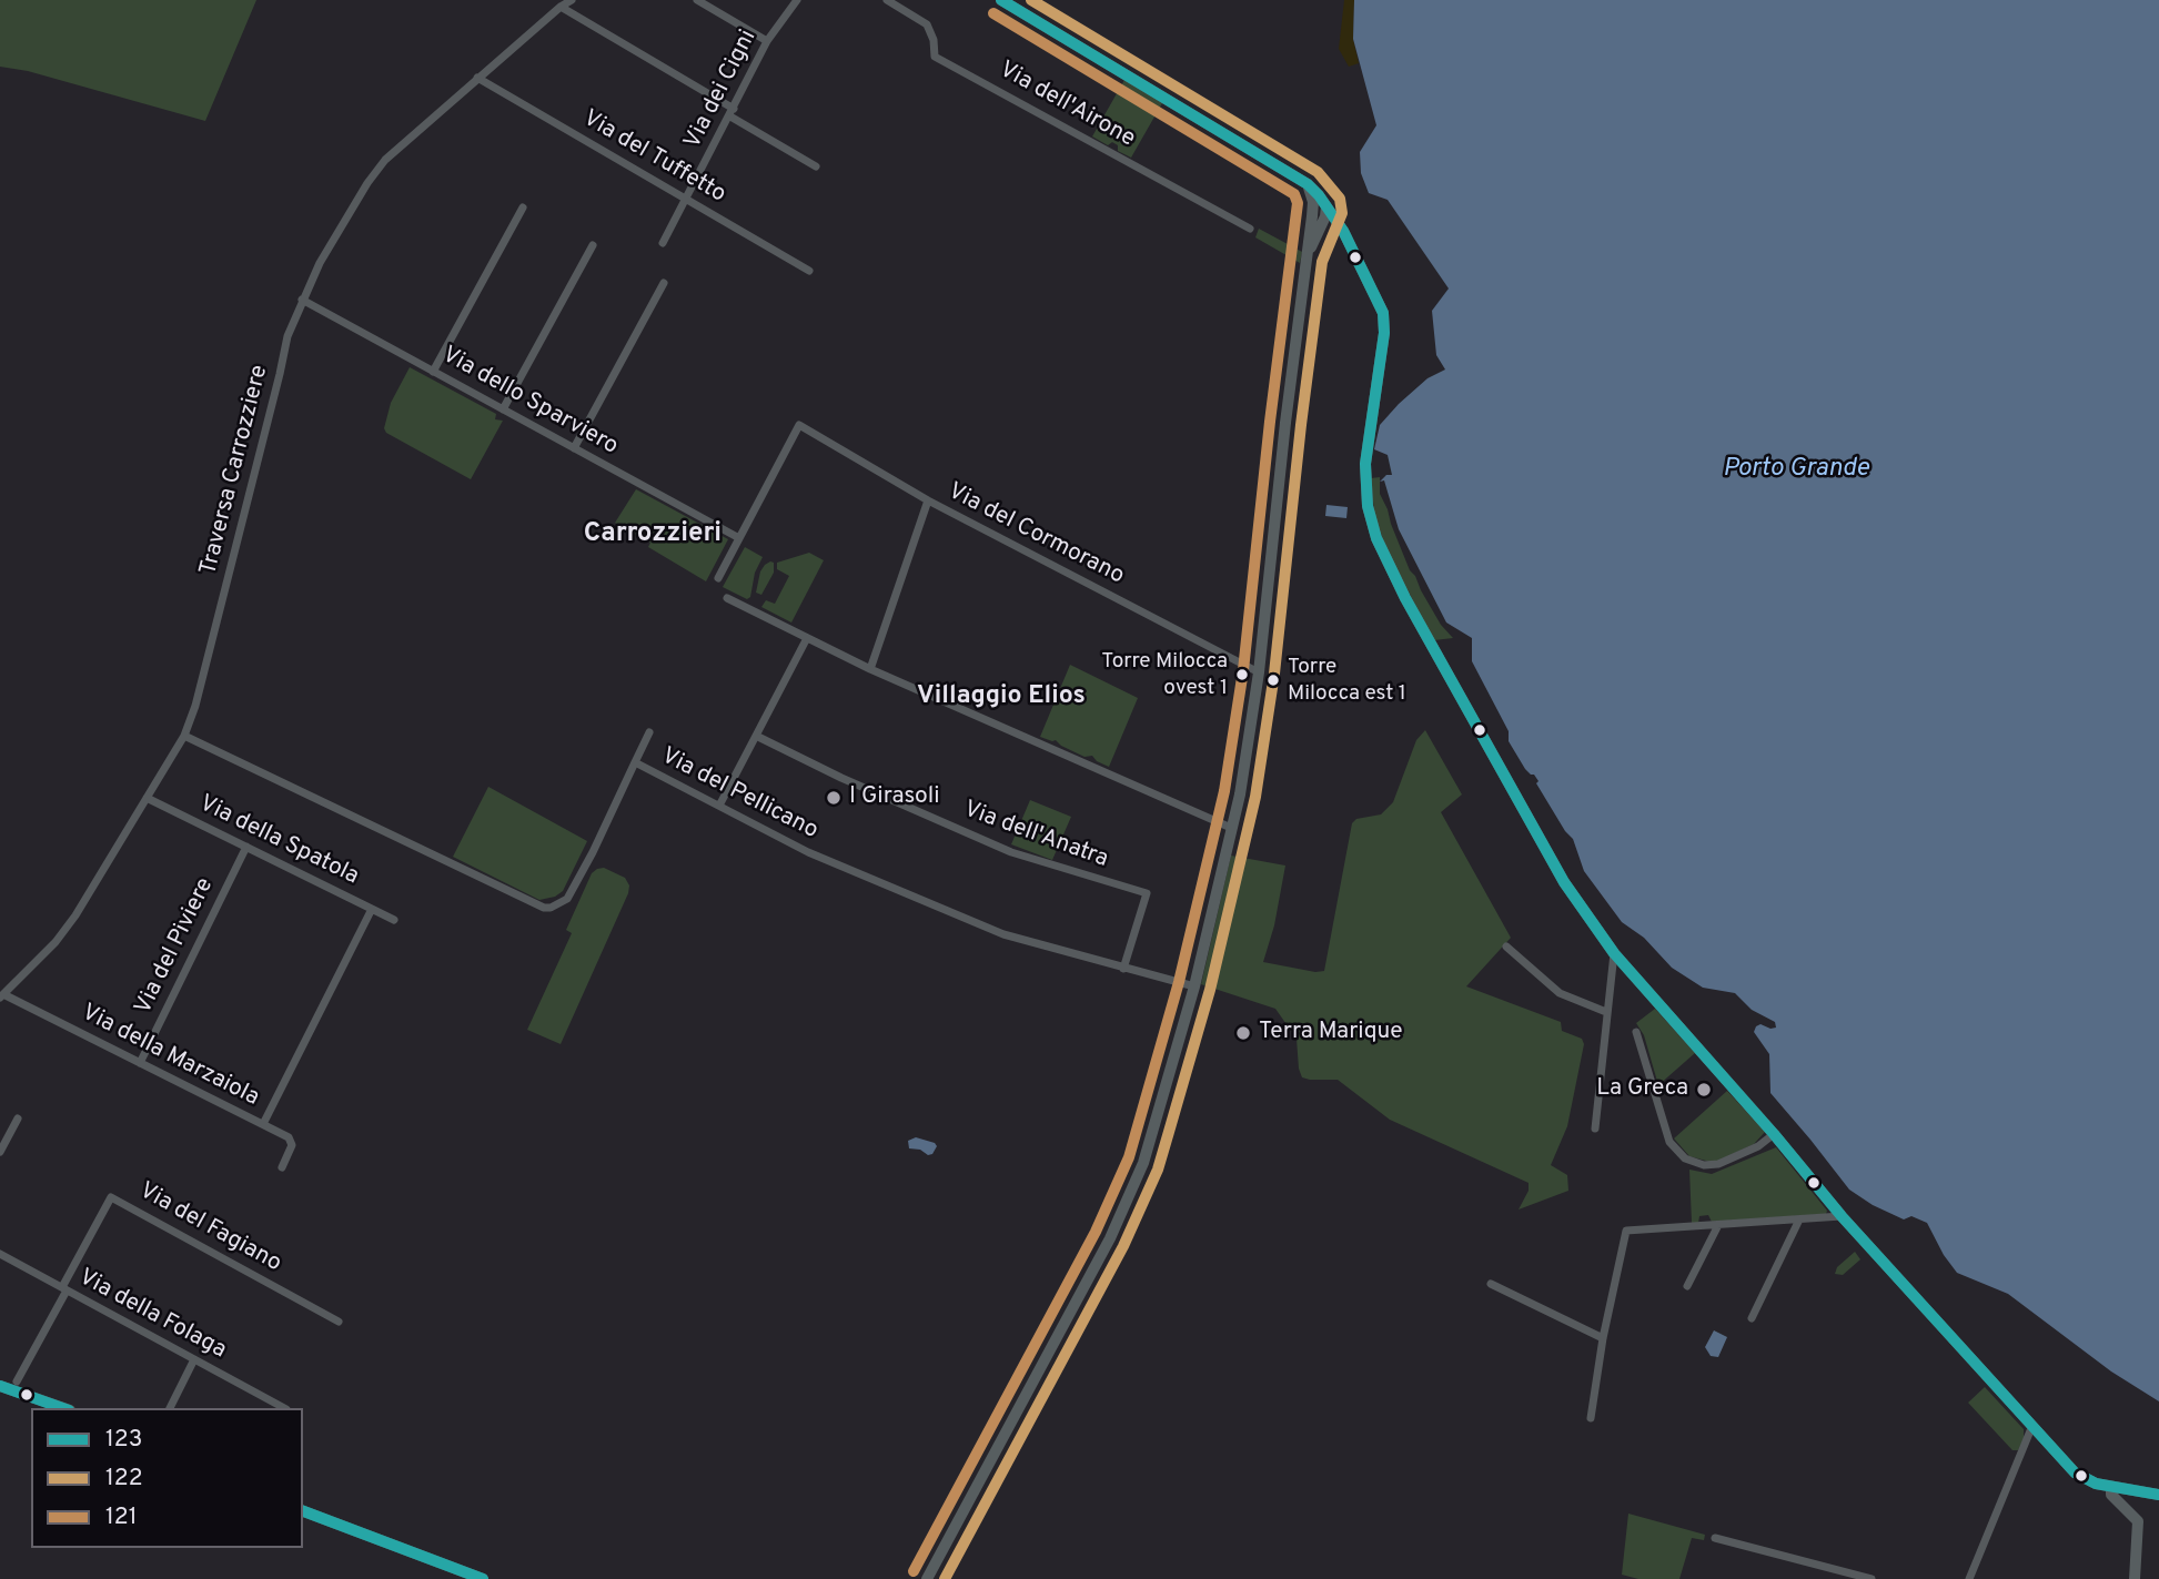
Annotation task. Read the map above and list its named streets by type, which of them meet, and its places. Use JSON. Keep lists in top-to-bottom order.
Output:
{
  "streets": {
    "street": [
      "Via dei Cigni",
      "Via dell'Airone",
      "Via del Tuffetto",
      "Via dello Sparviero",
      "Traversa Carrozziere",
      "Via del Cormorano",
      "Via del Pellicano",
      "Via dell'Anatra",
      "Via della Spatola",
      "Via del Piviere",
      "Via della Marzaiola",
      "Via del Fagiano",
      "Via della Folaga"
    ]
  },
  "crossings": [
    ["Via dei Cigni", "Via del Tuffetto"],
    ["Via del Tuffetto", "Traversa Carrozziere"],
    ["Via dello Sparviero", "Traversa Carrozziere"],
    ["Via dello Sparviero", "Via del Cormorano"],
    ["Traversa Carrozziere", "Via del Pellicano"],
    ["Traversa Carrozziere", "Via della Spatola"],
    ["Traversa Carrozziere", "Via della Marzaiola"],
    ["Via del Pellicano", "Via dell'Anatra"],
    ["Via della Spatola", "Via del Piviere"],
    ["Via del Piviere", "Via della Marzaiola"],
    ["Via del Fagiano", "Via della Folaga"]
  ],
  "districts": ["Carrozzieri", "Villaggio Elios"],
  "water": ["Porto Grande"],
  "places": [
    "Torre Milocca ovest 1",
    "Torre Milocca est 1",
    "I Girasoli",
    "Terra Marique",
    "La Greca"
  ],
  "lines": ["transit line 123", "transit line 122", "transit line 121"],
  "legend": ["123", "122", "121"]
}
